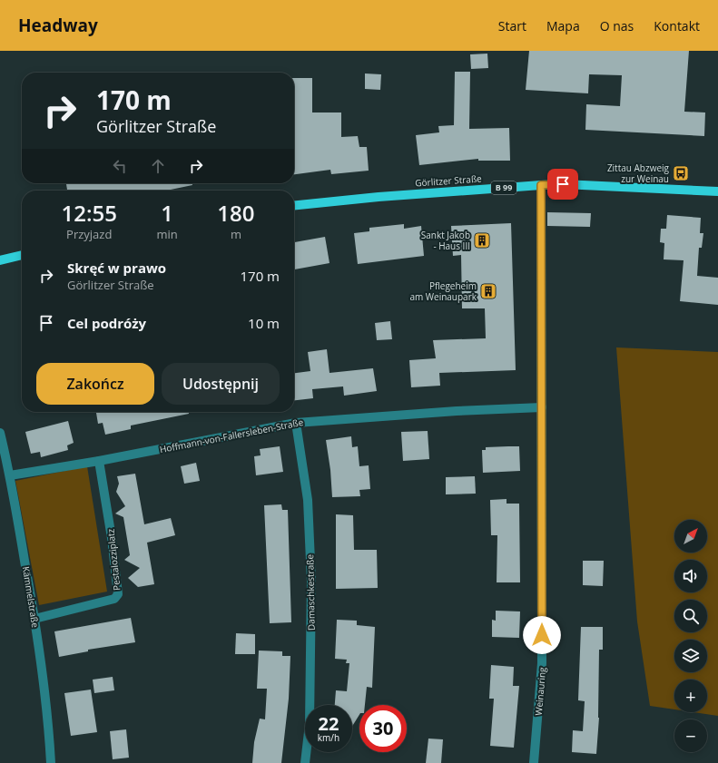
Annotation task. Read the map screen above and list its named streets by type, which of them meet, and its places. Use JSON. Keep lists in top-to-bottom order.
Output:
{
  "streets": {
    "main road": ["Görlitzer Straße", "B 99"],
    "street": [
      "Hoffmann-von-Fallersleben-Straße",
      "Pestalozziplatz",
      "Damaschkestraße",
      "Kämmelstraße",
      "Weinauring"
    ]
  },
  "crossings": [
    ["Görlitzer Straße", "Weinauring"],
    ["Hoffmann-von-Fallersleben-Straße", "Pestalozziplatz"],
    ["Hoffmann-von-Fallersleben-Straße", "Damaschkestraße"],
    ["Hoffmann-von-Fallersleben-Straße", "Kämmelstraße"],
    ["Hoffmann-von-Fallersleben-Straße", "Weinauring"],
    ["Pestalozziplatz", "Kämmelstraße"]
  ],
  "places": {
    "bus stop": ["Zittau Abzweig zur Weinau"],
    "building": ["Sankt Jakob - Haus III", "Pflegeheim am Weinaupark"]
  },
  "north": "top right",
  "page": {
    "header": "Headway",
    "nav": [
      "Start",
      "Mapa",
      "O nas",
      "Kontakt"
    ],
    "turn": ["170 m", "Görlitzer Straße"],
    "eta": [
      "12:55",
      "Przyjazd",
      "1",
      "min",
      "180",
      "m"
    ],
    "list": [
      {
        "name": "Skręć w prawo",
        "note": "Görlitzer Straße",
        "value": "170 m"
      },
      {
        "name": "Cel podróży",
        "value": "10 m"
      }
    ],
    "buttons": ["Zakończ", "Udostępnij"],
    "map_buttons": ["+", "−"],
    "speed": "22 km/h",
    "limit": "30"
  }
}
